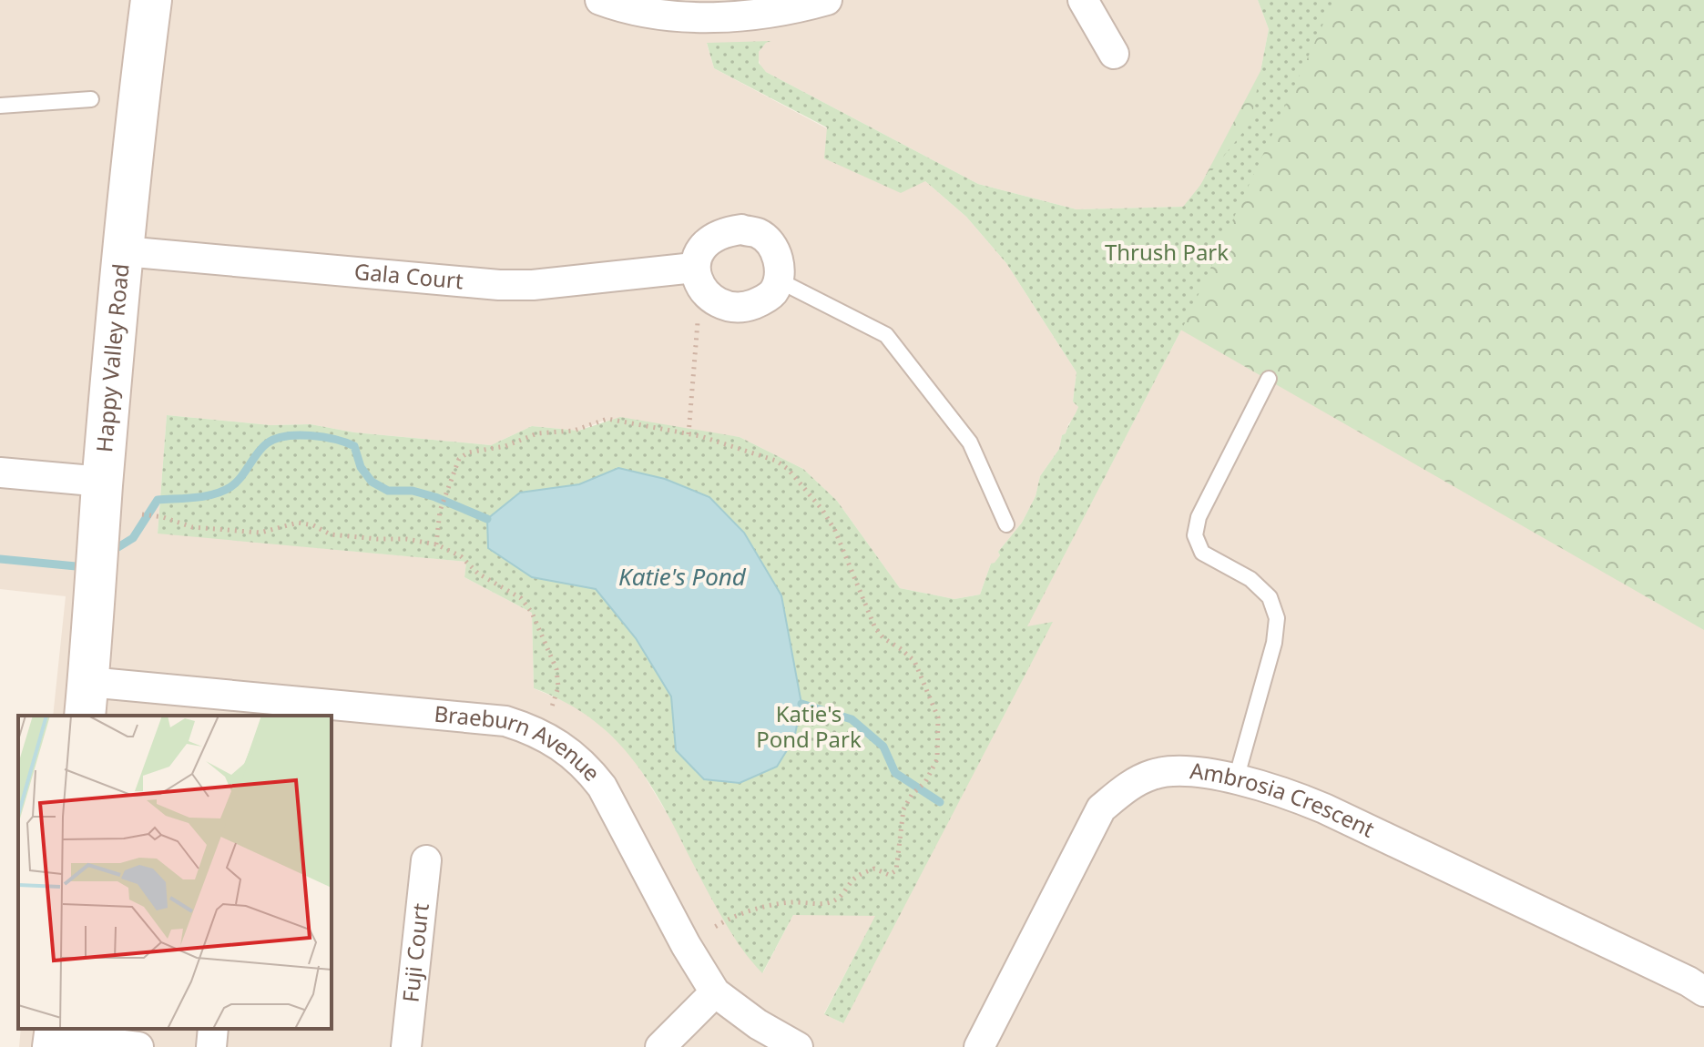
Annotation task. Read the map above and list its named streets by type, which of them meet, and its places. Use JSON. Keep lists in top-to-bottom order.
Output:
{
  "streets": {
    "main road": ["Happy Valley Road"],
    "street": [
      "Gala Court",
      "Braeburn Avenue",
      "Ambrosia Crescent",
      "Fuji Court"
    ]
  },
  "crossings": [
    ["Gala Court", "Happy Valley Road"],
    ["Happy Valley Road", "Braeburn Avenue"]
  ],
  "water": ["Katie's Pond"],
  "parks": ["Thrush Park", "Katie's Pond Park"]
}
